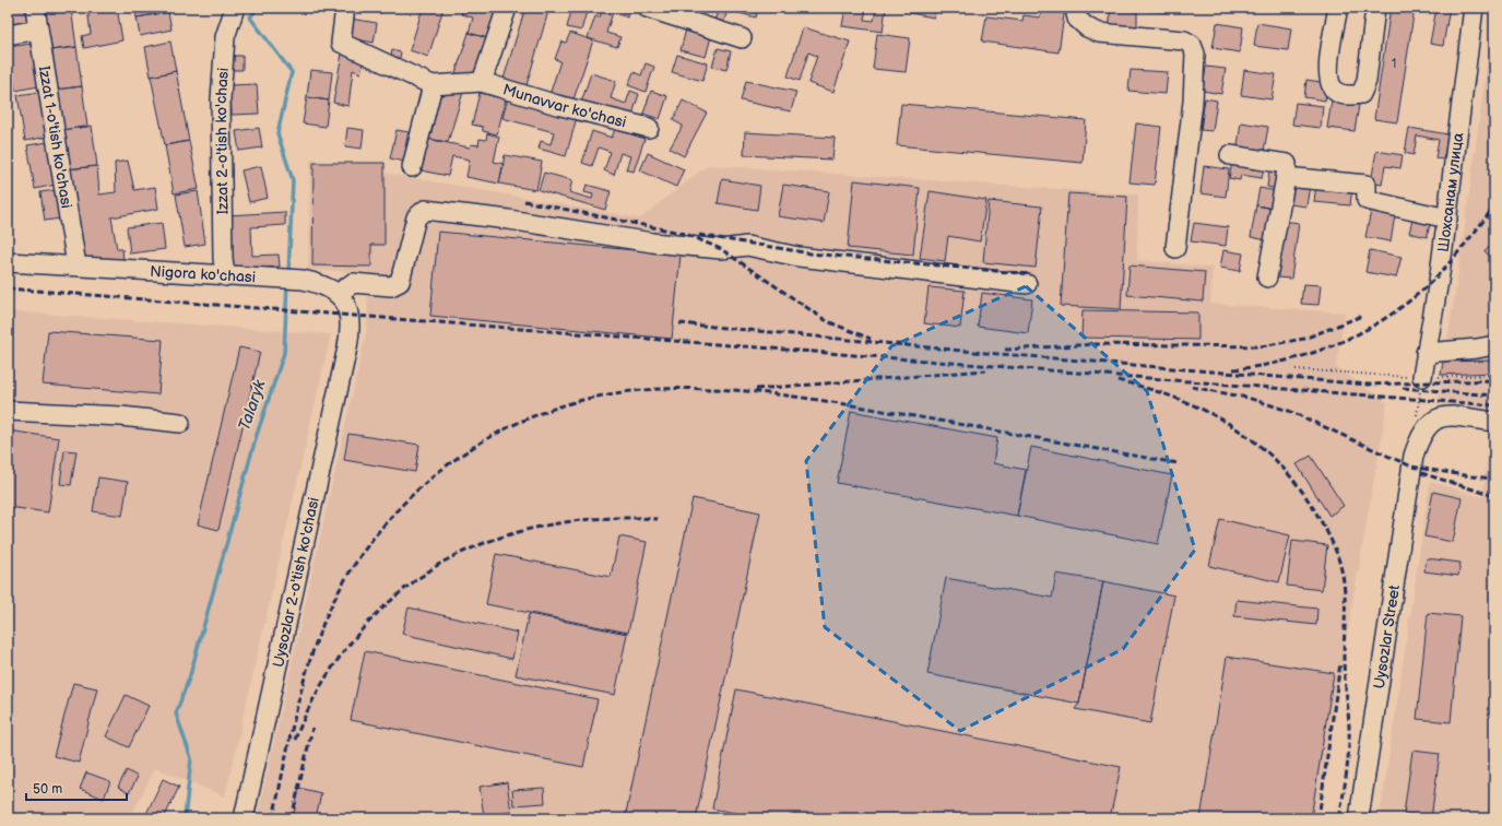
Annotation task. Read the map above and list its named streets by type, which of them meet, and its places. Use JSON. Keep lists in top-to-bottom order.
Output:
{
  "streets": {
    "street": [
      "Munavvar ko'chasi",
      "Izzat 1-o'tish ko'chasi",
      "Izzat 2-o'tish ko'chasi",
      "Шохсанам улица",
      "Nigora ko'chasi",
      "Uysozlar 2-o'tish ko'chasi",
      "Uysozlar Street"
    ]
  },
  "crossings": [
    ["Izzat 1-o'tish ko'chasi", "Nigora ko'chasi"],
    ["Izzat 2-o'tish ko'chasi", "Nigora ko'chasi"],
    ["Nigora ko'chasi", "Uysozlar 2-o'tish ko'chasi"]
  ],
  "water": ["Talaryk"],
  "house_numbers": ["1"],
  "scale_bar": "50 m"
}
